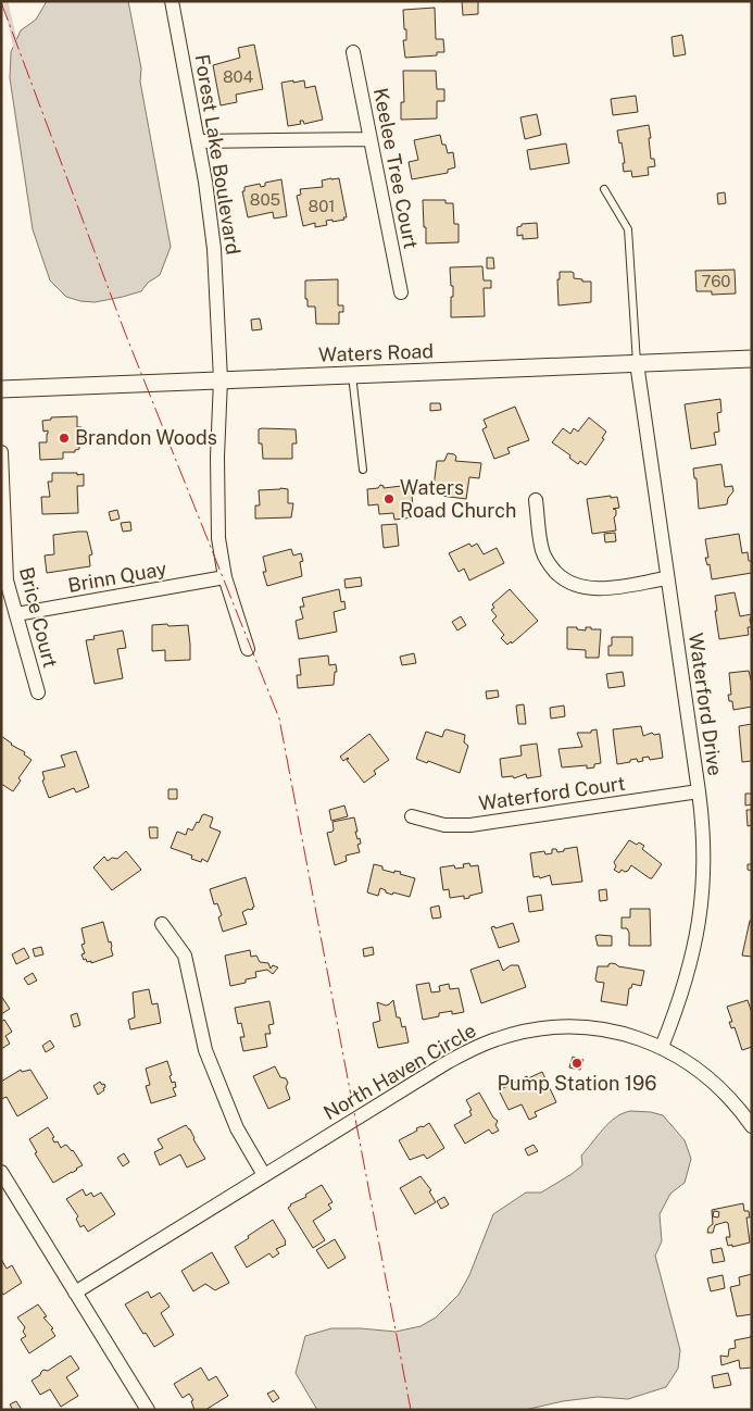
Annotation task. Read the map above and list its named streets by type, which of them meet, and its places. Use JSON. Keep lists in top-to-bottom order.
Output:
{
  "streets": {
    "street": [
      "Forest Lake Boulevard",
      "Keelee Tree Court",
      "Waters Road",
      "Brinn Quay",
      "Brice Court",
      "Waterford Drive",
      "Waterford Court",
      "North Haven Circle"
    ]
  },
  "crossings": [
    ["Forest Lake Boulevard", "Waters Road"],
    ["Forest Lake Boulevard", "Brinn Quay"],
    ["Waters Road", "Waterford Drive"],
    ["Brinn Quay", "Brice Court"],
    ["Waterford Drive", "Waterford Court"],
    ["Waterford Drive", "North Haven Circle"]
  ],
  "places": ["Brandon Woods", "Waters Road Church", "Pump Station 196"],
  "house_numbers": [
    "804",
    "805",
    "801",
    "760"
  ]
}
